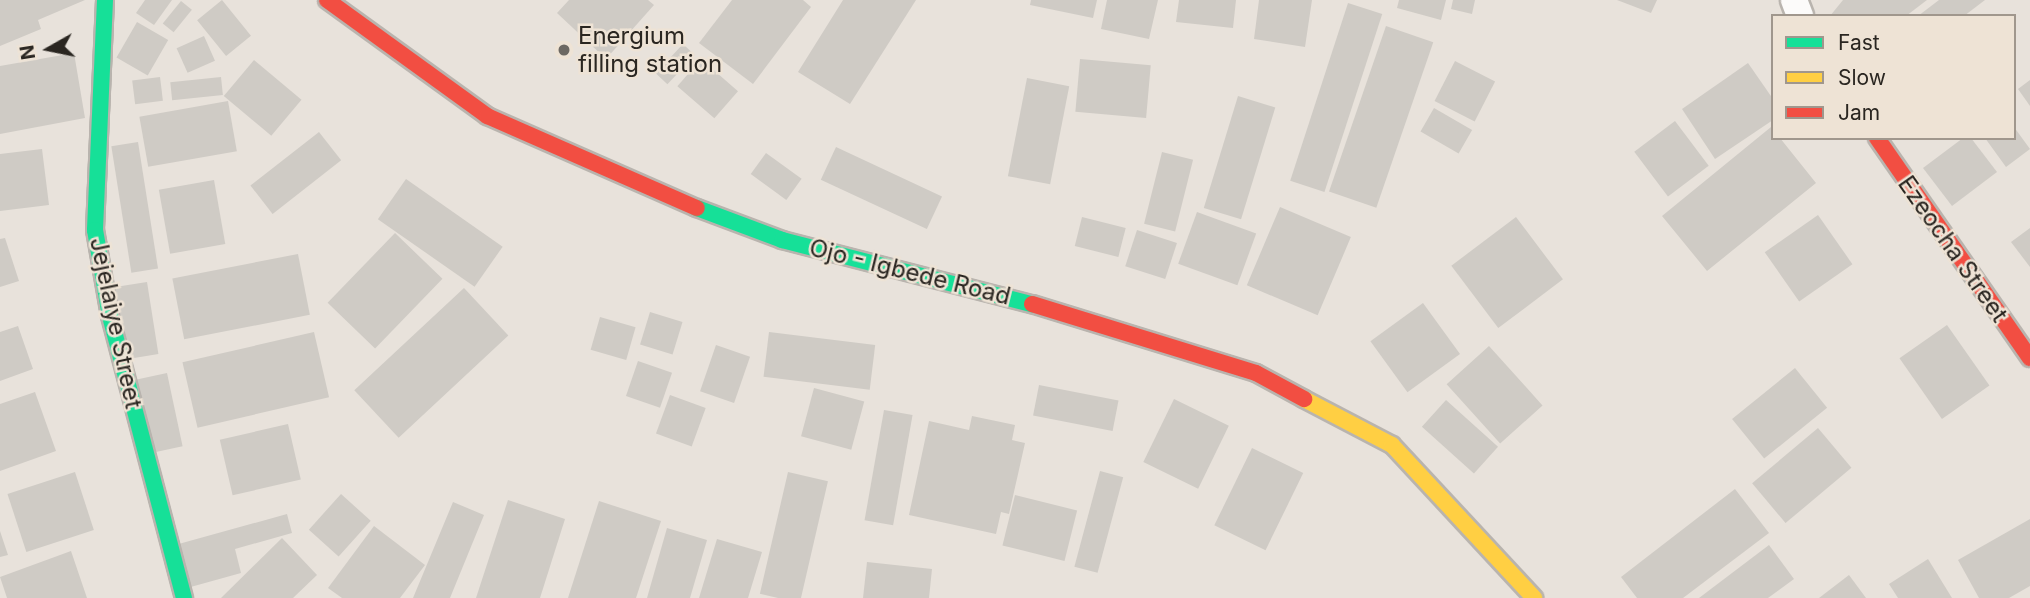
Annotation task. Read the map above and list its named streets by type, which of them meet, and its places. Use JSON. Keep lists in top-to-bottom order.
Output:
{
  "streets": {
    "main road": ["Ezeocha Street", "Ojo - Igbede Road", "Jejelaiye Street"]
  },
  "places": ["Energium filling station"],
  "legend": ["Fast", "Slow", "Jam"],
  "north": "left"
}
